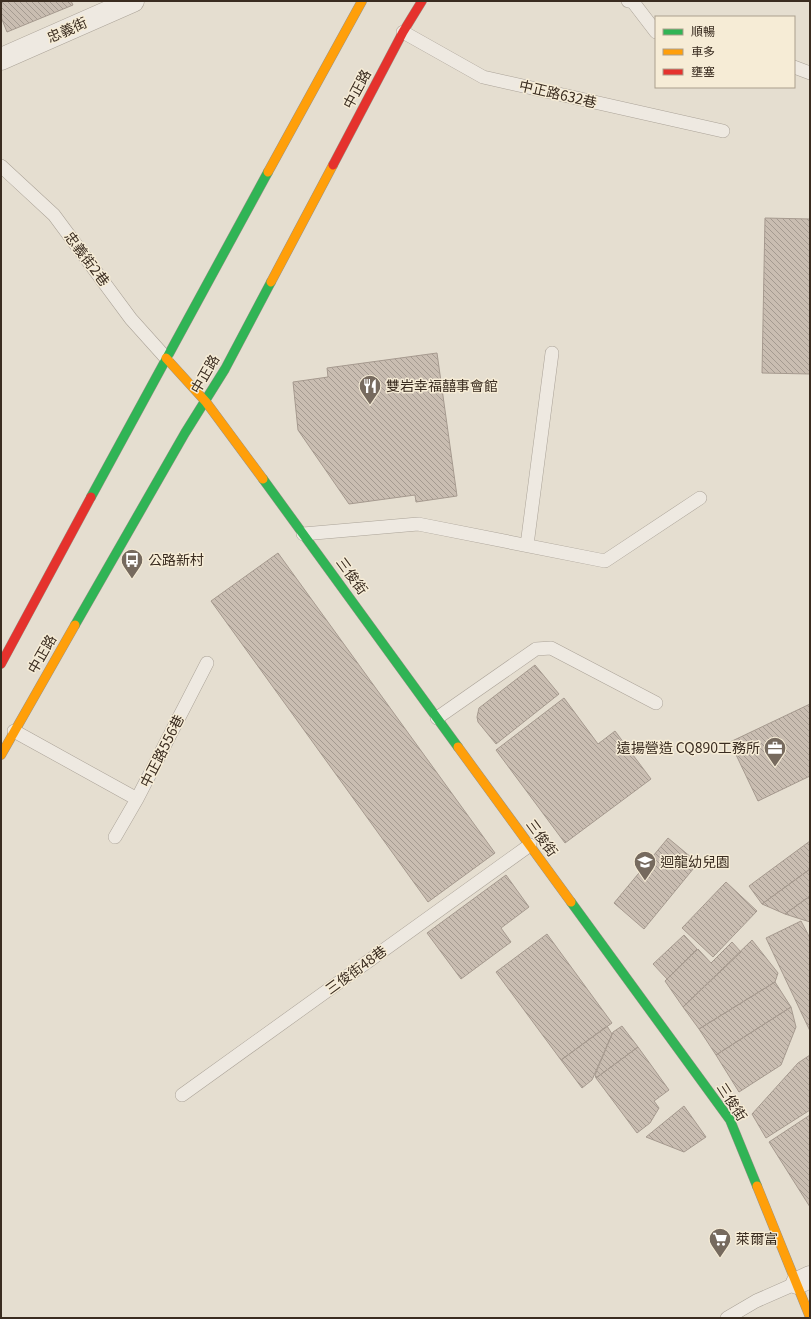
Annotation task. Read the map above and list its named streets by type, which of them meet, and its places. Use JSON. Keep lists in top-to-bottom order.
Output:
{
  "streets": {
    "main road": ["中正路", "三俊街"],
    "street": ["忠義街"],
    "lane": [
      "中正路632巷",
      "忠義街2巷",
      "中正路556巷",
      "三俊街48巷"
    ]
  },
  "crossings": [
    ["中正路", "中正路632巷"],
    ["中正路", "三俊街"],
    ["中正路", "中正路556巷"],
    ["忠義街2巷", "三俊街"],
    ["三俊街", "三俊街48巷"]
  ],
  "places": {
    "restaurant": ["雙岩幸福囍事會館"],
    "bus stop": ["公路新村"],
    "office": ["遠揚營造 CQ890工務所"],
    "school or university": ["迴龍幼兒園"],
    "supermarket": ["萊爾富"]
  },
  "legend": ["順暢", "車多", "壅塞"]
}
